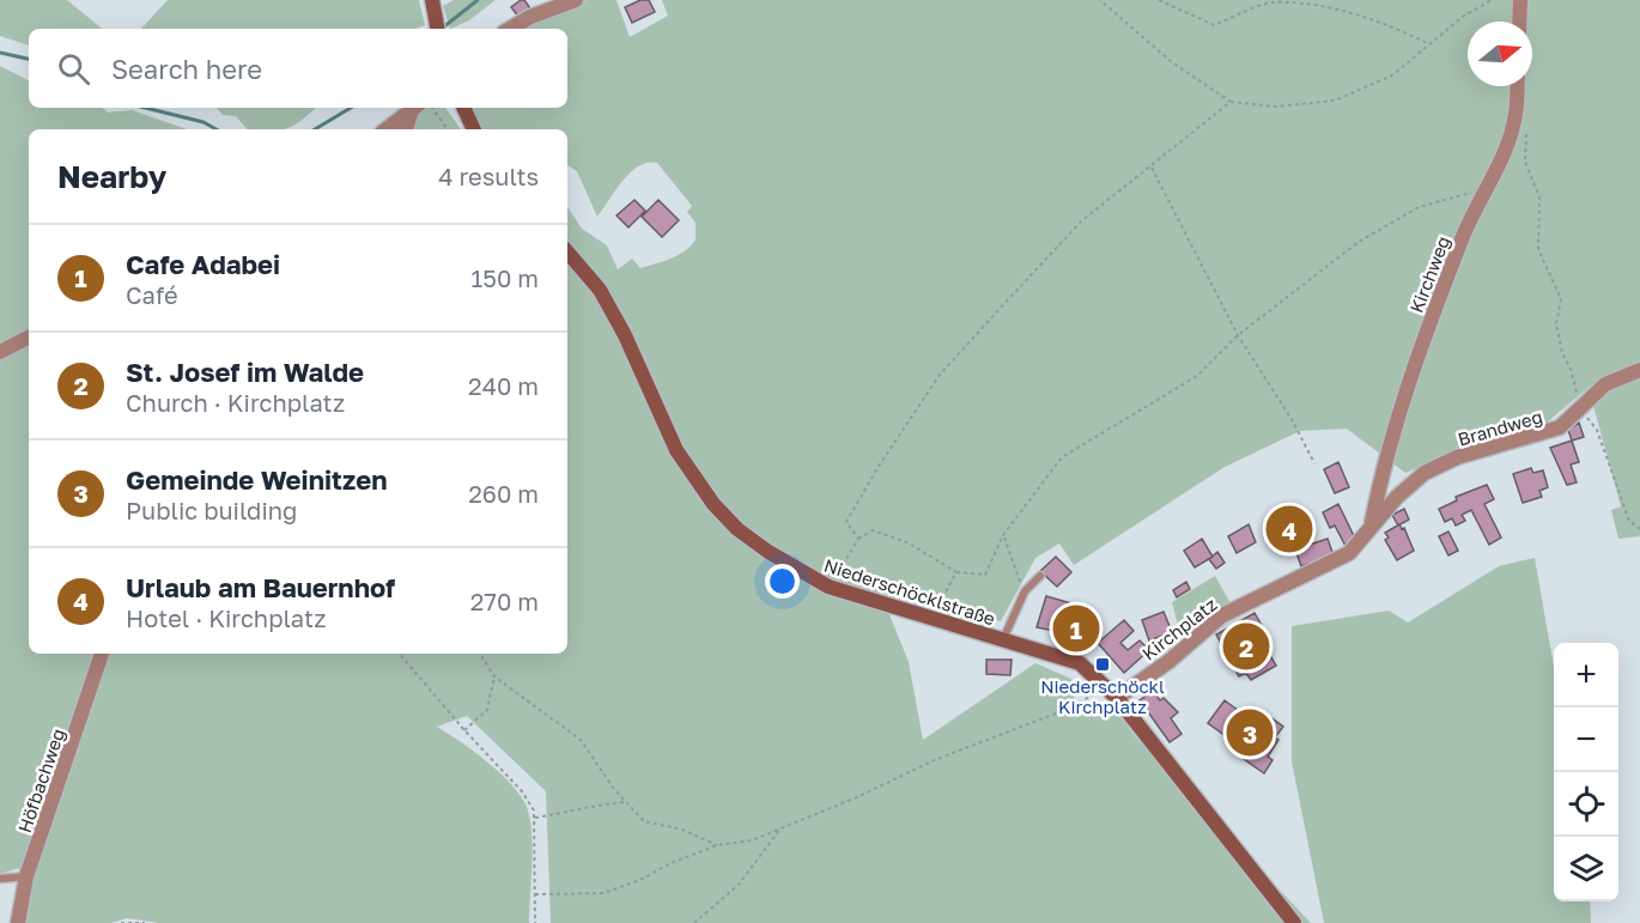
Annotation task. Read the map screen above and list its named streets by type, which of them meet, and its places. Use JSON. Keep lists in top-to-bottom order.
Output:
{
  "streets": {
    "main road": ["Niederschöcklstraße"],
    "street": [
      "Kirchweg",
      "Brandweg",
      "Kirchplatz",
      "Höfbachweg"
    ]
  },
  "crossings": [
    ["Kirchweg", "Brandweg"],
    ["Kirchweg", "Kirchplatz"],
    ["Brandweg", "Kirchplatz"],
    ["Niederschöcklstraße", "Kirchplatz"]
  ],
  "places": {
    "transit": ["Niederschöckl Kirchplatz"]
  },
  "north": "right",
  "page": {
    "search": "Search here",
    "heading": ["Nearby", "4 results"],
    "list": [
      {
        "mark": "1",
        "name": "Cafe Adabei",
        "note": "Café",
        "value": "150 m"
      },
      {
        "mark": "2",
        "name": "St. Josef im Walde",
        "note": "Church · Kirchplatz",
        "value": "240 m"
      },
      {
        "mark": "3",
        "name": "Gemeinde Weinitzen",
        "note": "Public building",
        "value": "260 m"
      },
      {
        "mark": "4",
        "name": "Urlaub am Bauernhof",
        "note": "Hotel · Kirchplatz",
        "value": "270 m"
      }
    ],
    "pins": [
      "4",
      "1",
      "2",
      "3"
    ],
    "map_buttons": ["+", "−"]
  }
}
